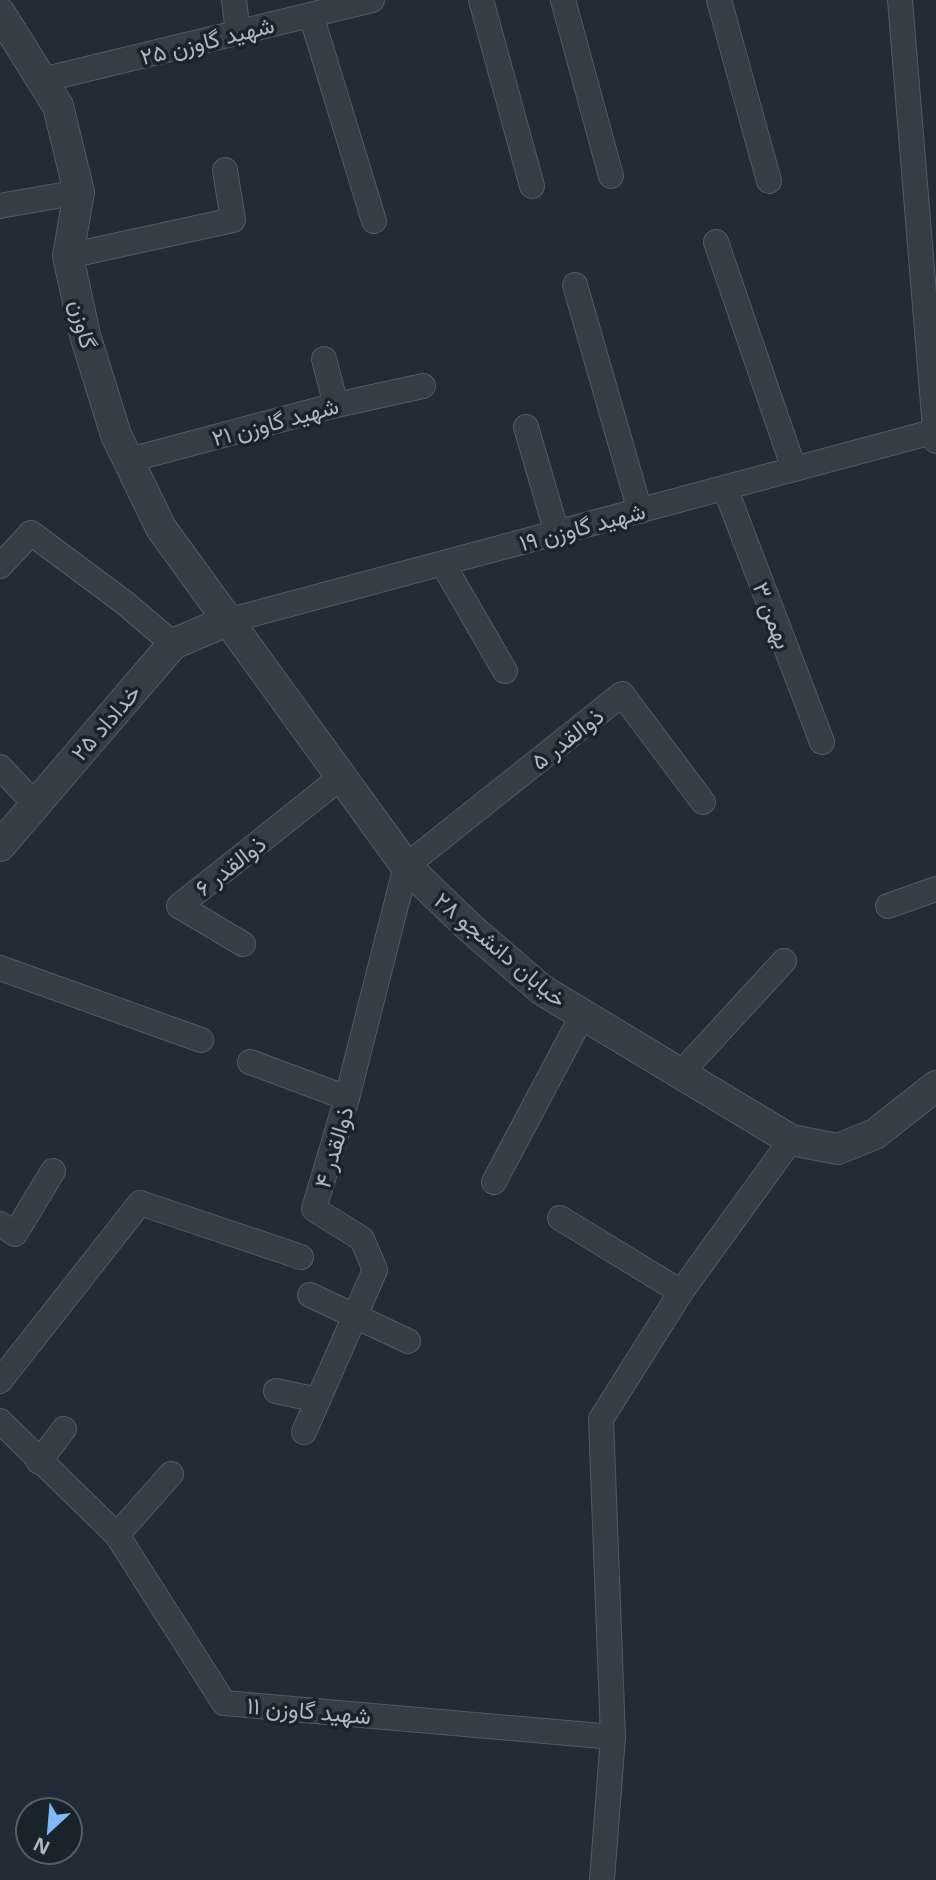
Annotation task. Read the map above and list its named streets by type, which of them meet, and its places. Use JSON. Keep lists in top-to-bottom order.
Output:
{
  "streets": {
    "street": [
      "شهید گاوزن ۲۵",
      "گاوزن",
      "شهید گاوزن ۲۱",
      "شهید گاوزن ۱۹",
      "بهمن ۳",
      "خداداد ۲۵",
      "ذوالقدر ۵",
      "ذوالقدر ۶",
      "خیابان دانشجو ۲۸",
      "ذوالقدر ۴",
      "شهید گاوزن ۱۱"
    ]
  },
  "crossings": [
    ["شهید گاوزن ۲۵", "گاوزن"],
    ["گاوزن", "شهید گاوزن ۲۱"],
    ["گاوزن", "شهید گاوزن ۱۹"],
    ["گاوزن", "خداداد ۲۵"],
    ["گاوزن", "خیابان دانشجو ۲۸"],
    ["شهید گاوزن ۱۹", "بهمن ۳"],
    ["شهید گاوزن ۱۹", "خداداد ۲۵"],
    ["شهید گاوزن ۱۹", "خیابان دانشجو ۲۸"],
    ["خداداد ۲۵", "خیابان دانشجو ۲۸"],
    ["ذوالقدر ۵", "خیابان دانشجو ۲۸"],
    ["ذوالقدر ۵", "ذوالقدر ۴"],
    ["ذوالقدر ۶", "خیابان دانشجو ۲۸"],
    ["خیابان دانشجو ۲۸", "ذوالقدر ۴"]
  ],
  "north": "bottom left"
}
